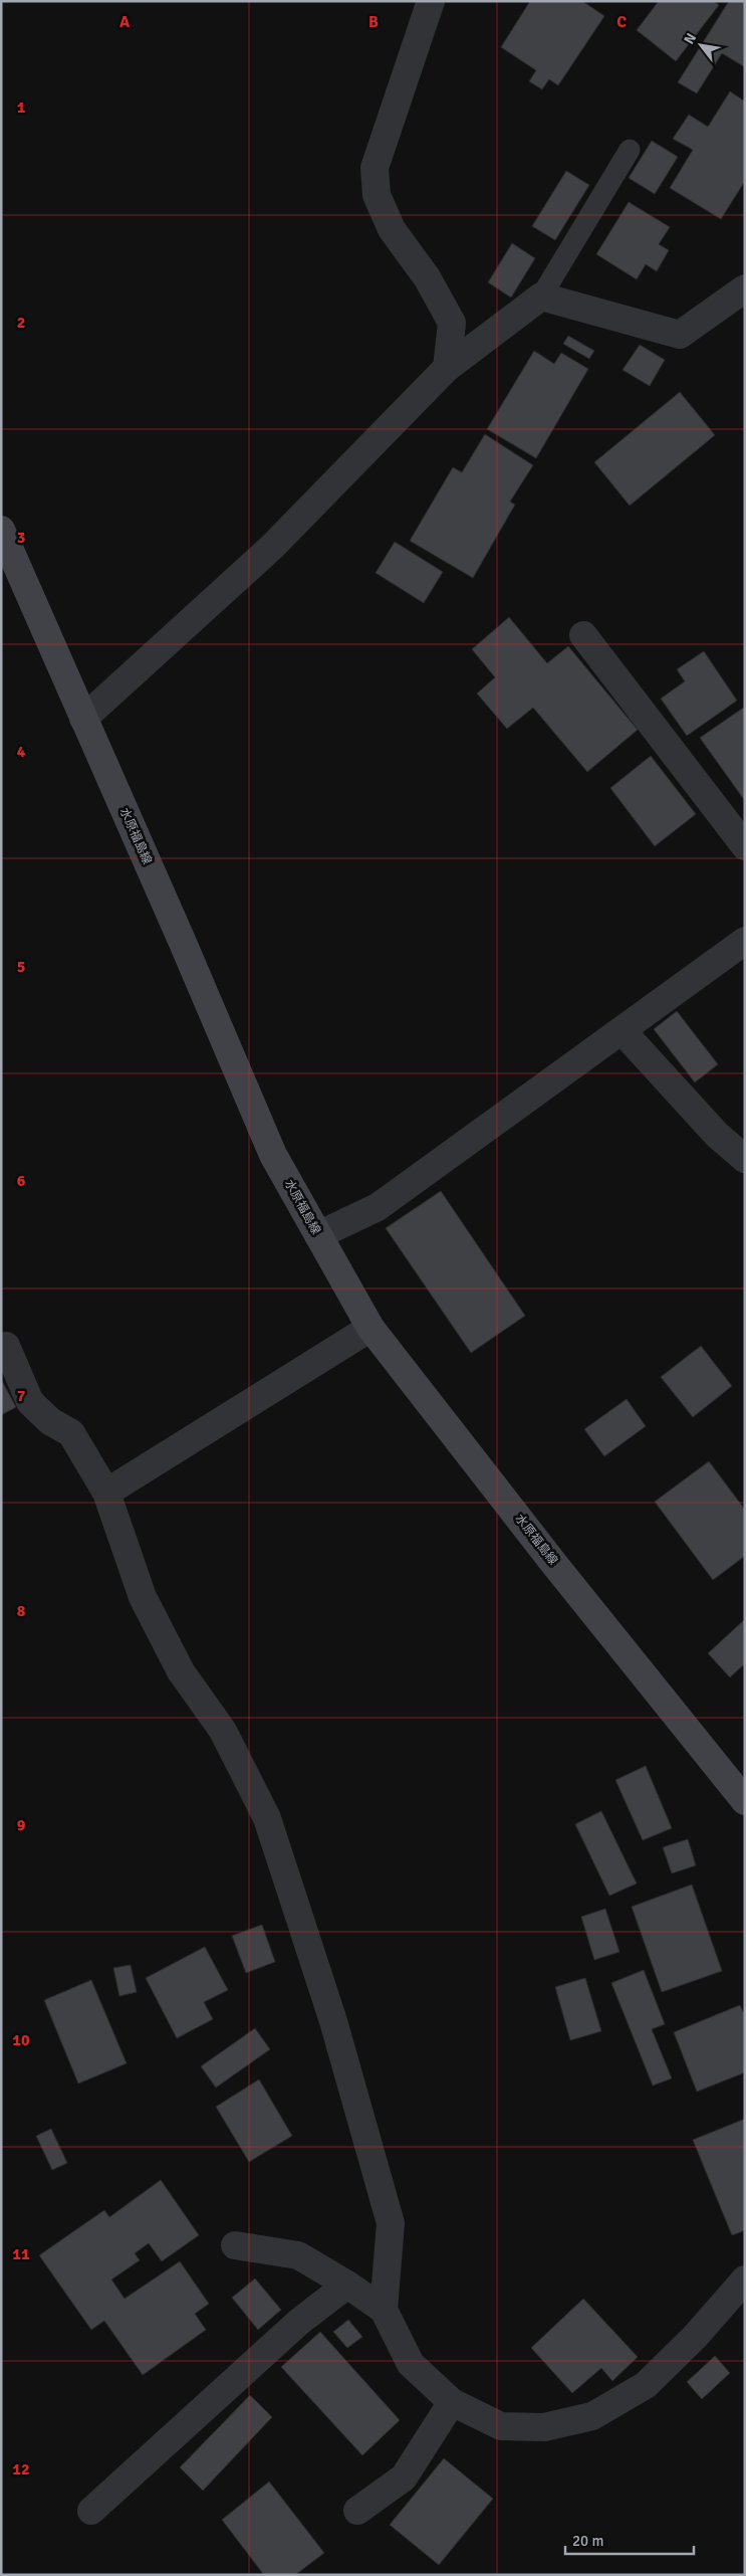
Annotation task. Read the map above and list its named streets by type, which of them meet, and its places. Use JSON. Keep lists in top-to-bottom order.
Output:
{
  "streets": {
    "main road": ["水原福島線"]
  },
  "scale_bar": "20 m",
  "north": "top left",
  "grid": {
    "columns": ["A", "B", "C"],
    "rows": [
      "1",
      "2",
      "3",
      "4",
      "5",
      "6",
      "7",
      "8",
      "9",
      "10",
      "11",
      "12"
    ]
  }
}
